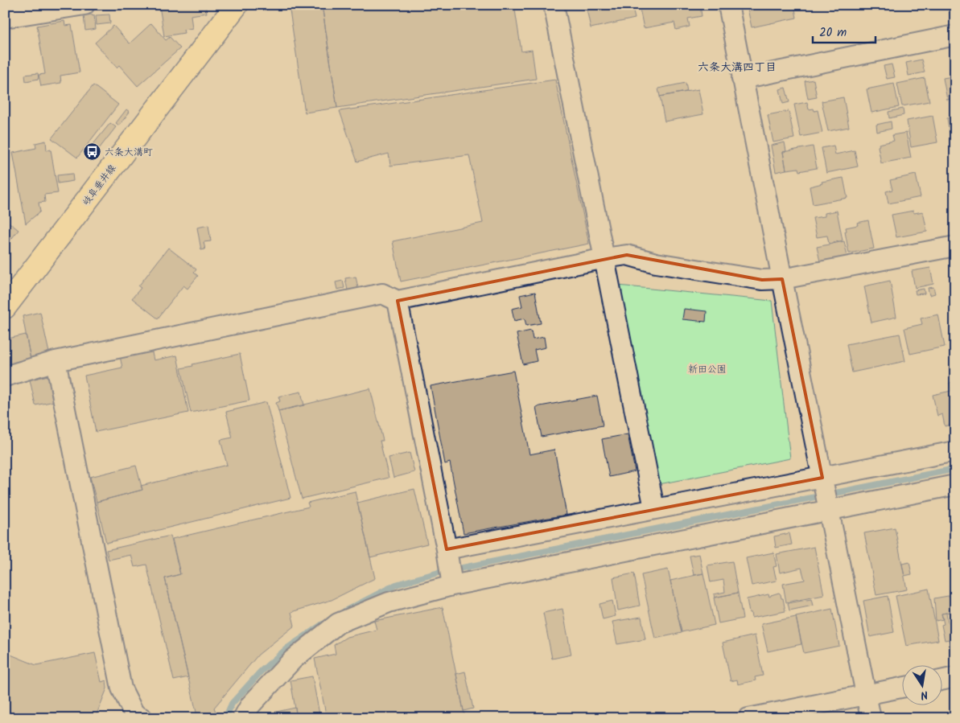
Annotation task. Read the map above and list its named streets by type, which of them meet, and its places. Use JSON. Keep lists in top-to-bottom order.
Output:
{
  "streets": {
    "main road": ["岐阜垂井線"]
  },
  "districts": ["六条大溝四丁目"],
  "parks": ["新田公園"],
  "places": {
    "bus stop": ["六条大溝町"]
  },
  "scale_bar": "20 m",
  "north": "bottom"
}
